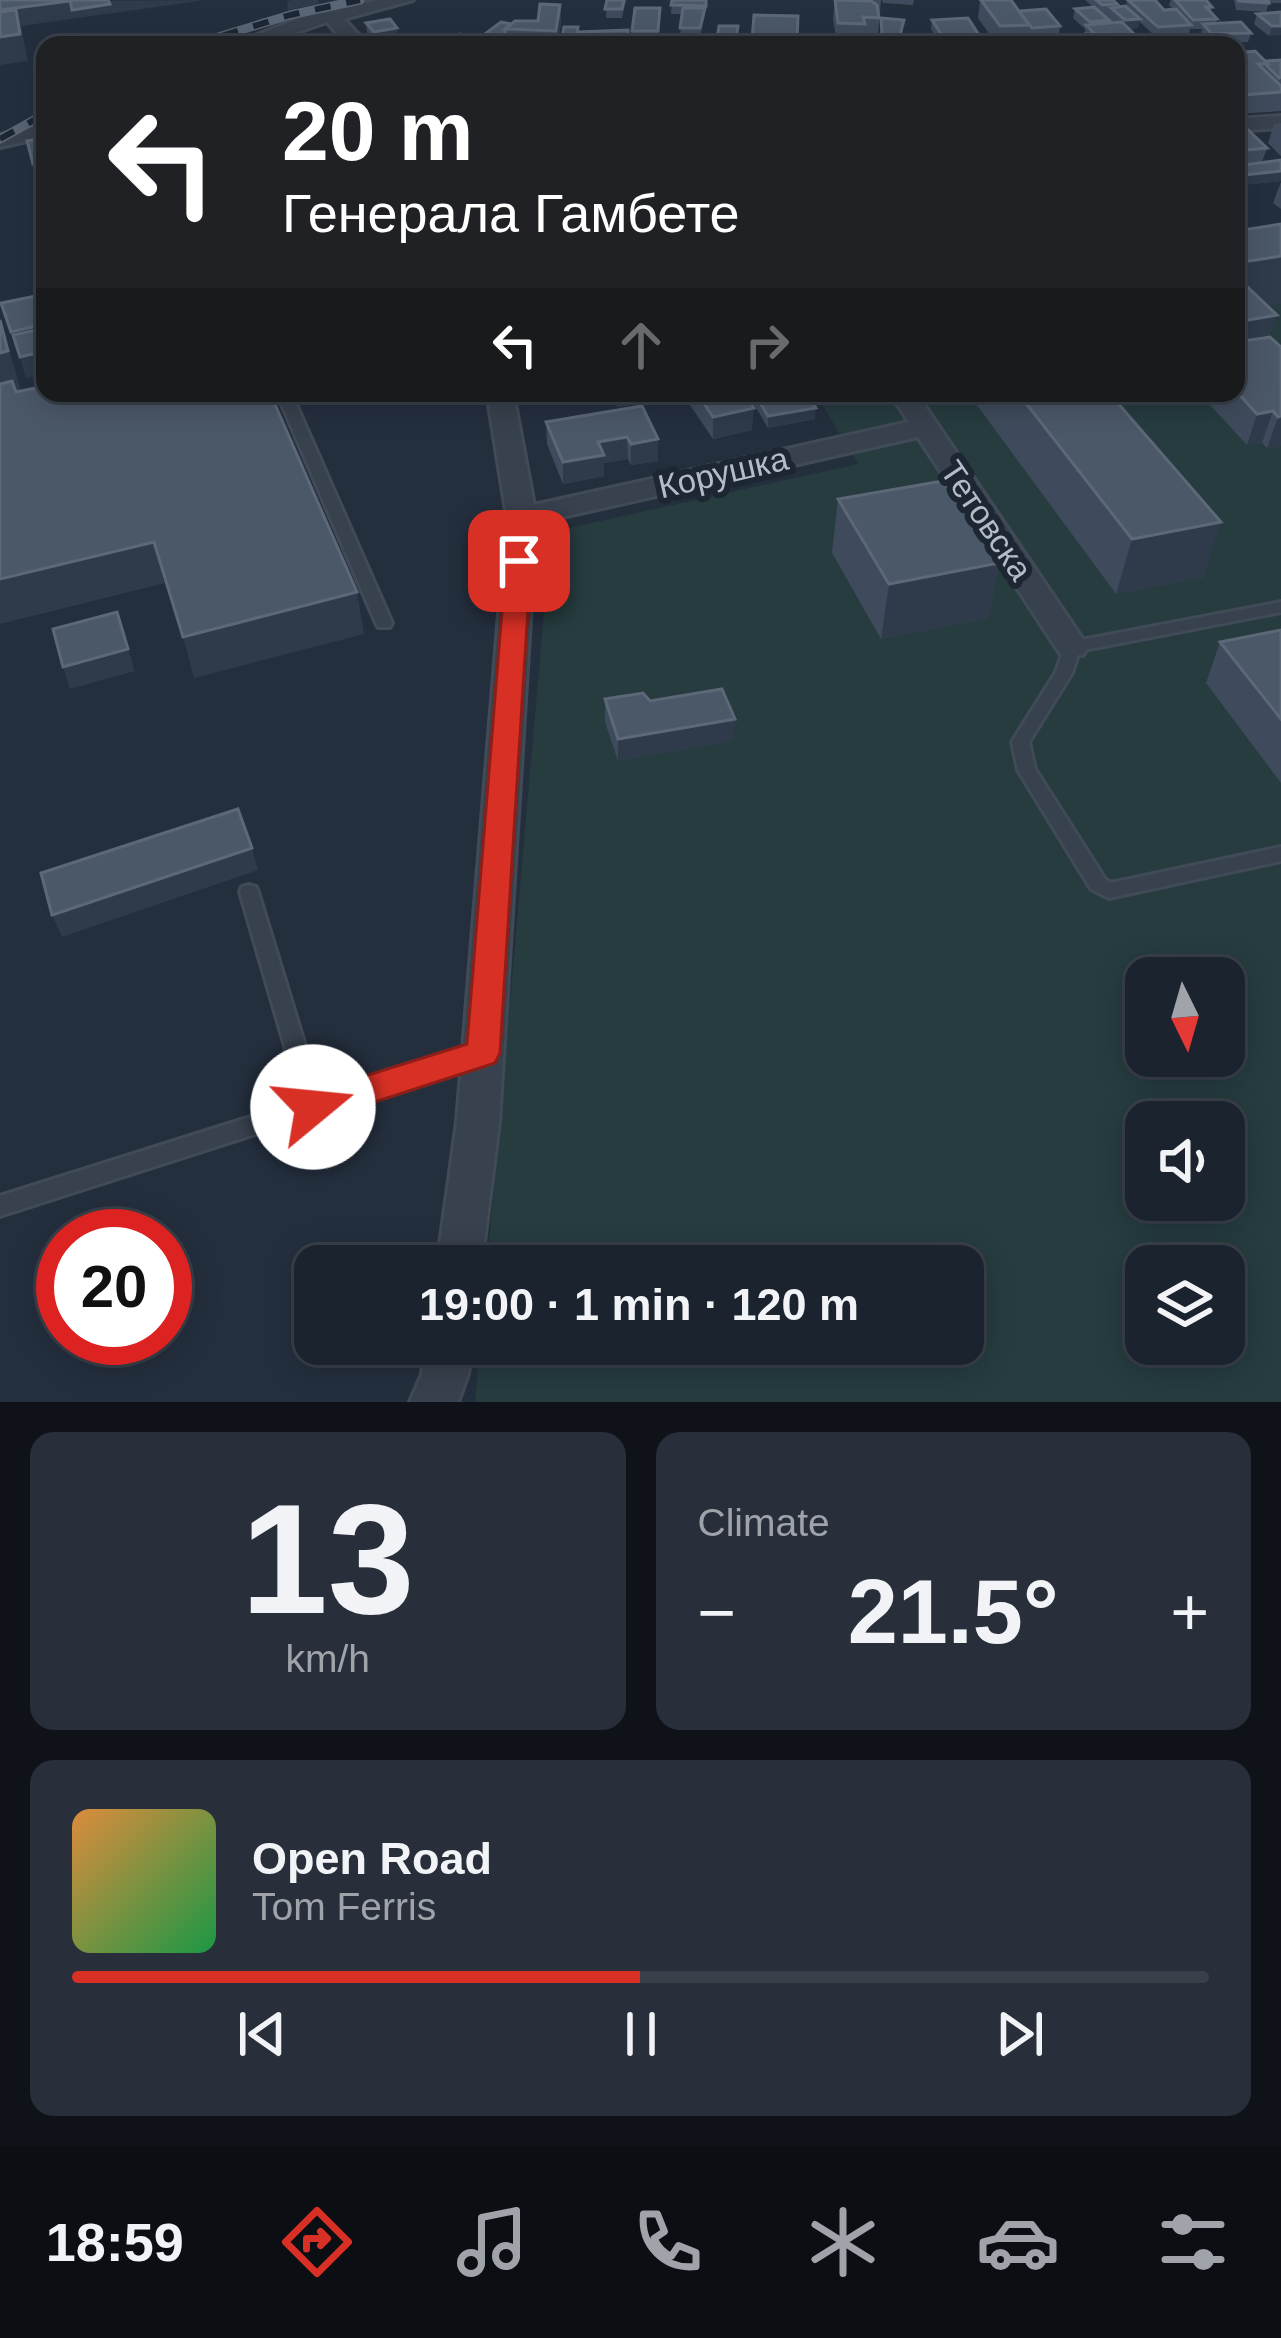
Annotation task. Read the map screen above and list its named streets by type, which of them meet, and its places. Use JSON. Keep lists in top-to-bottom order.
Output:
{
  "streets": {
    "street": ["Корушка", "Тетовска"]
  },
  "crossings": [
    ["Корушка", "Тетовска"]
  ],
  "north": "bottom",
  "page": {
    "turn": ["20 m", "Генерала Гамбете"],
    "limit": "20",
    "trip": "19:00 · 1 min · 120 m",
    "tile": [
      ["13", "km/h"],
      "Climate"
    ],
    "heat": ["−", "21.5°", "+"],
    "song": ["Open Road", "Tom Ferris"],
    "tabs": "18:59"
  }
}
